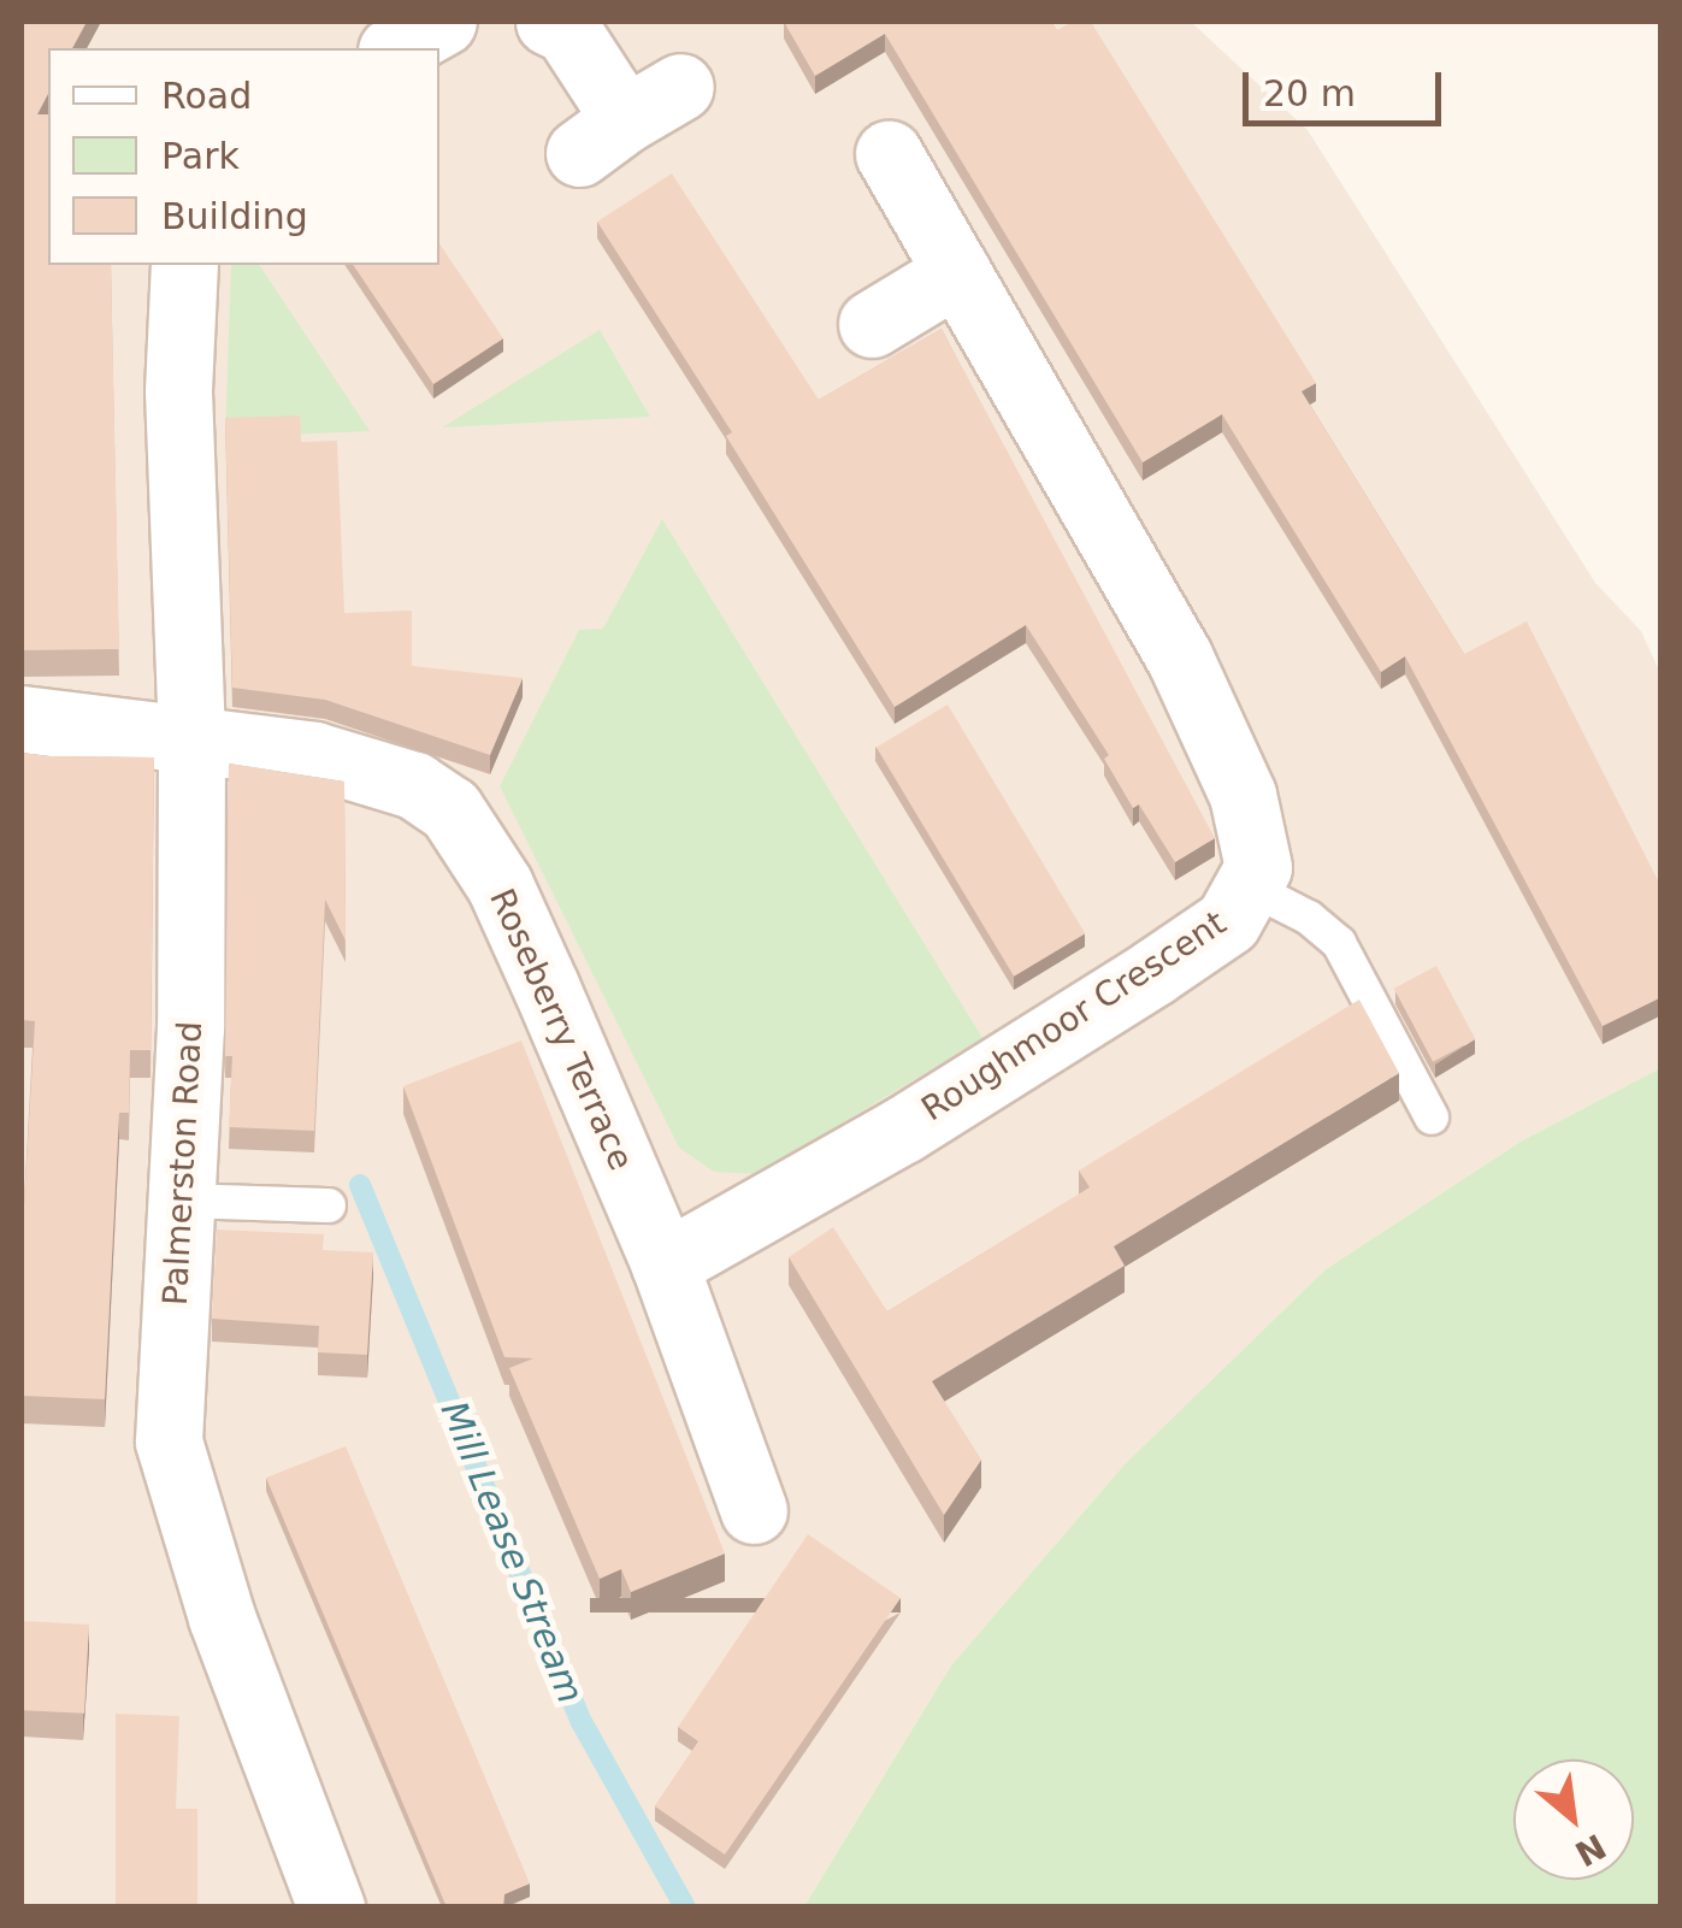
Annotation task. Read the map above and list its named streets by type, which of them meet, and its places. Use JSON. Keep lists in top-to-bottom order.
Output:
{
  "streets": {
    "street": ["Roughmoor Crescent", "Roseberry Terrace", "Palmerston Road"]
  },
  "crossings": [
    ["Roughmoor Crescent", "Roseberry Terrace"],
    ["Roseberry Terrace", "Palmerston Road"]
  ],
  "water": ["Mill Lease Stream"],
  "legend": ["Road", "Park", "Building"],
  "scale_bar": "20 m",
  "north": "bottom right"
}
